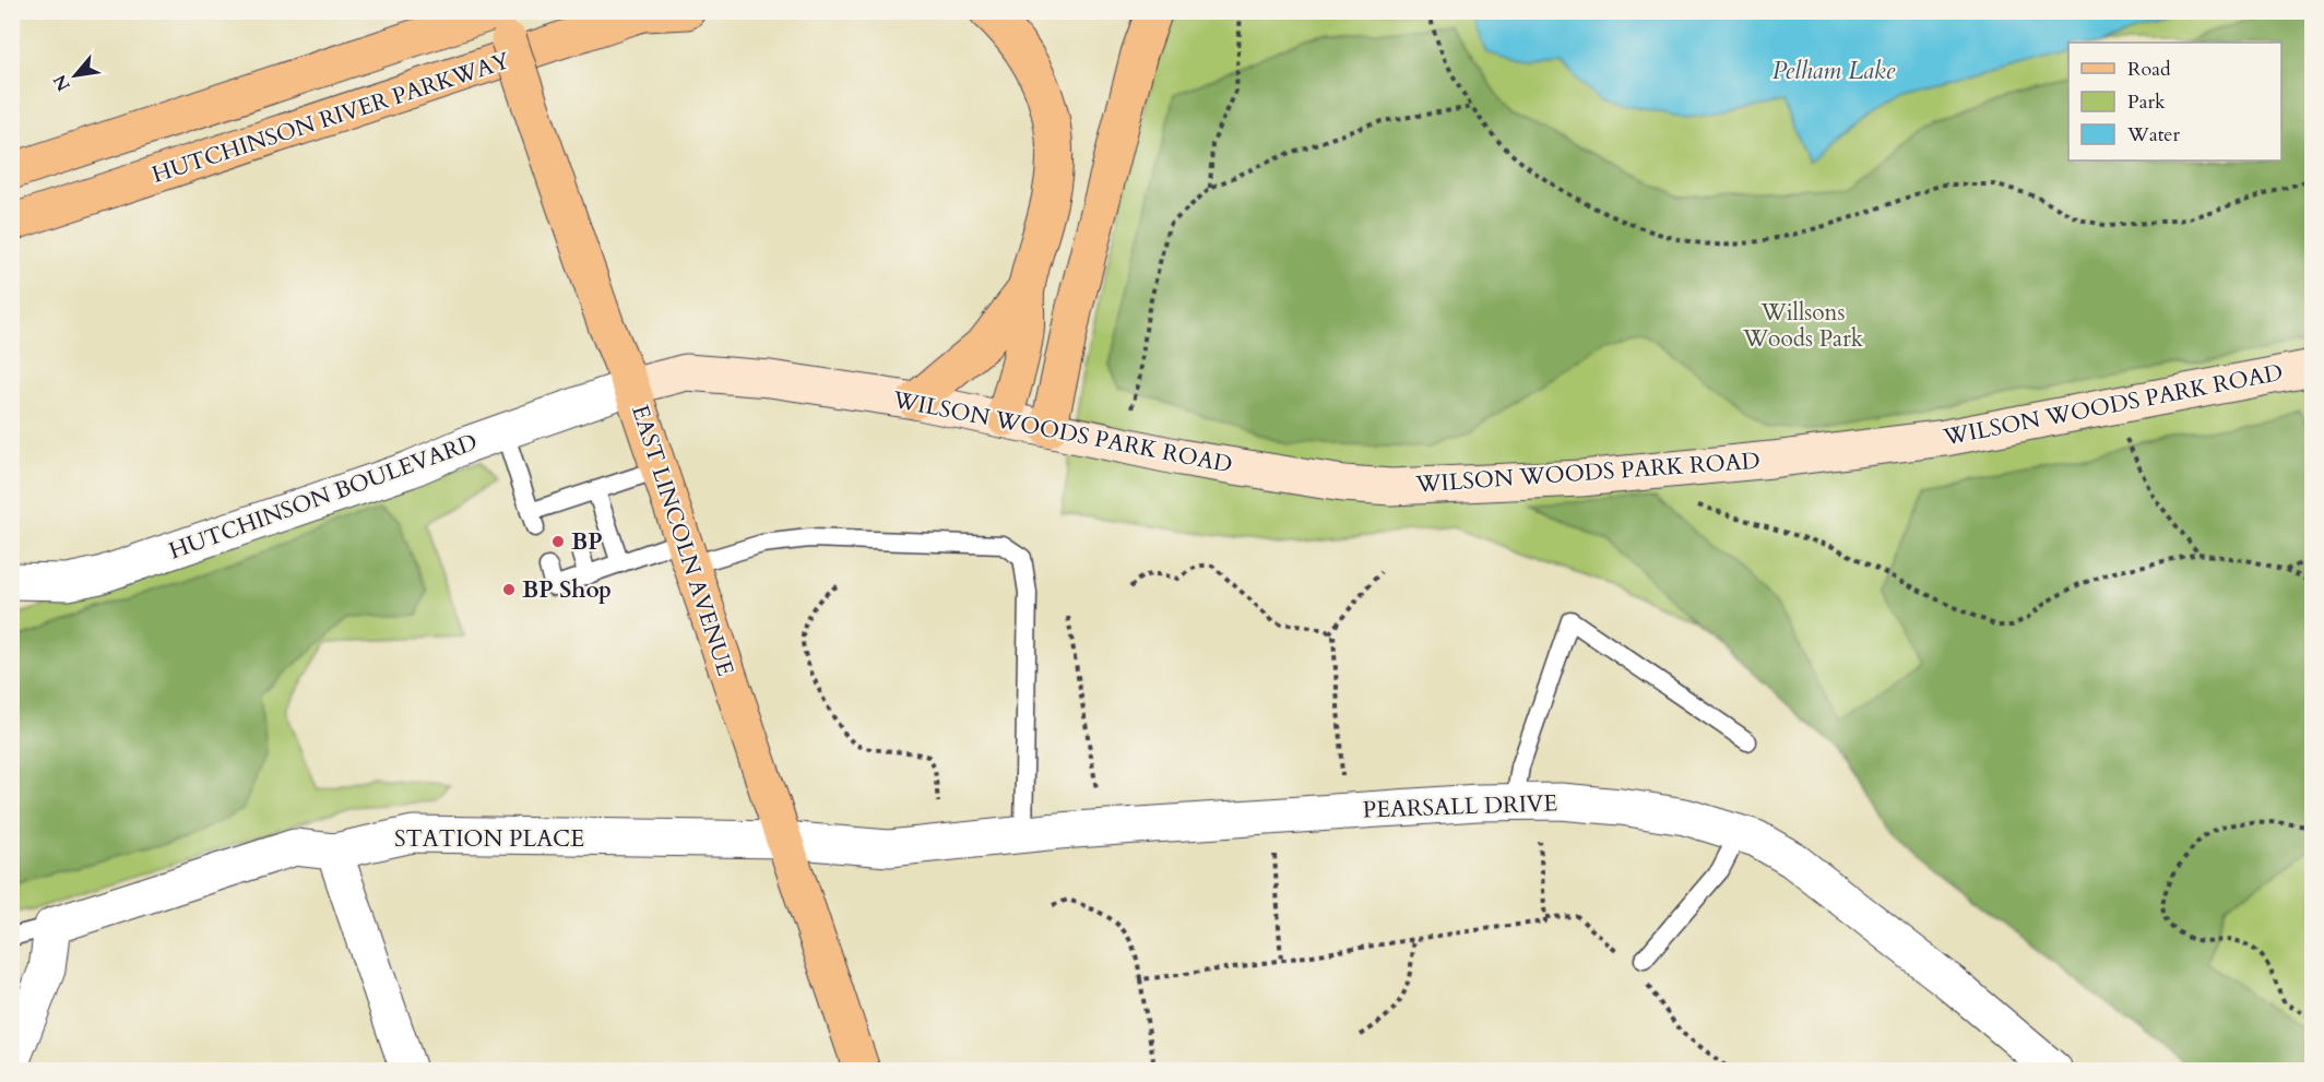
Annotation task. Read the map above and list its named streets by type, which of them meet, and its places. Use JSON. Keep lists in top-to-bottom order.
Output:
{
  "streets": {
    "main road": ["HUTCHINSON RIVER PARKWAY", "EAST LINCOLN AVENUE"],
    "street": [
      "WILSON WOODS PARK ROAD",
      "HUTCHINSON BOULEVARD",
      "PEARSALL DRIVE",
      "STATION PLACE"
    ]
  },
  "crossings": [
    ["HUTCHINSON RIVER PARKWAY", "EAST LINCOLN AVENUE"],
    ["WILSON WOODS PARK ROAD", "HUTCHINSON BOULEVARD"],
    ["WILSON WOODS PARK ROAD", "EAST LINCOLN AVENUE"],
    ["HUTCHINSON BOULEVARD", "EAST LINCOLN AVENUE"],
    ["EAST LINCOLN AVENUE", "PEARSALL DRIVE"],
    ["EAST LINCOLN AVENUE", "STATION PLACE"],
    ["PEARSALL DRIVE", "STATION PLACE"]
  ],
  "water": ["Pelham Lake"],
  "parks": ["Willsons Woods Park"],
  "places": ["BP", "BP Shop"],
  "legend": ["Road", "Park", "Water"],
  "north": "bottom left"
}
